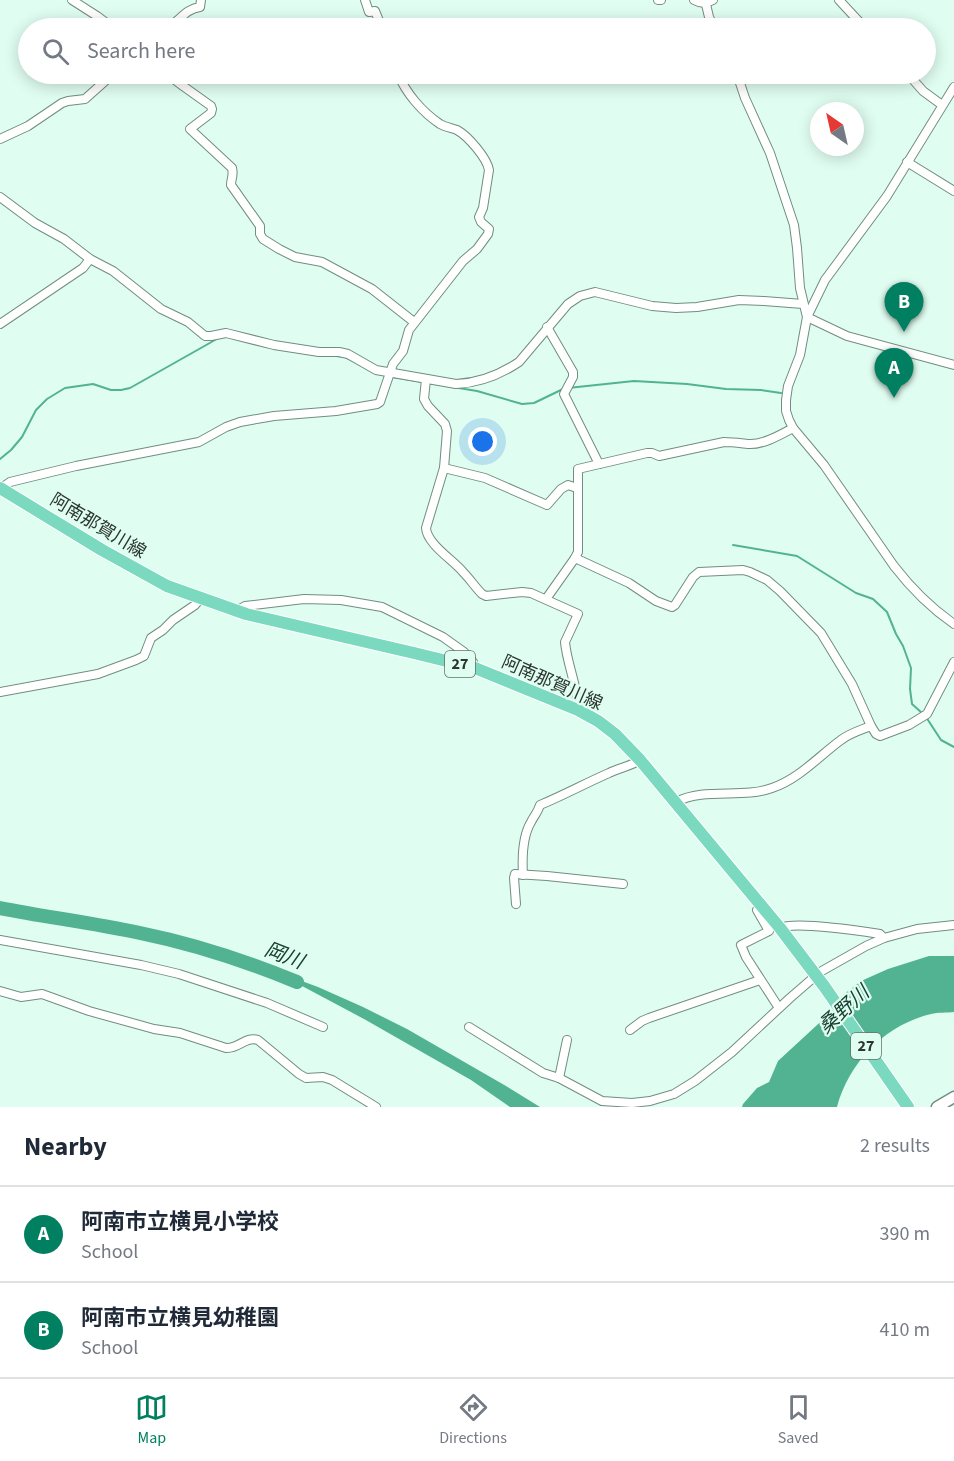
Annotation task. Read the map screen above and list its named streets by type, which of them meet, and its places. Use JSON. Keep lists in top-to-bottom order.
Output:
{
  "streets": {
    "main road": ["阿南那賀川線", "27"]
  },
  "water": ["岡川", "桑野川"],
  "north": "top left",
  "page": {
    "search": "Search here",
    "pins": ["B", "A"],
    "heading": ["Nearby", "2 results"],
    "list": [
      {
        "mark": "A",
        "name": "阿南市立横見小学校",
        "note": "School",
        "value": "390 m"
      },
      {
        "mark": "B",
        "name": "阿南市立横見幼稚園",
        "note": "School",
        "value": "410 m"
      }
    ],
    "nav": ["Map", "Directions", "Saved"]
  }
}
